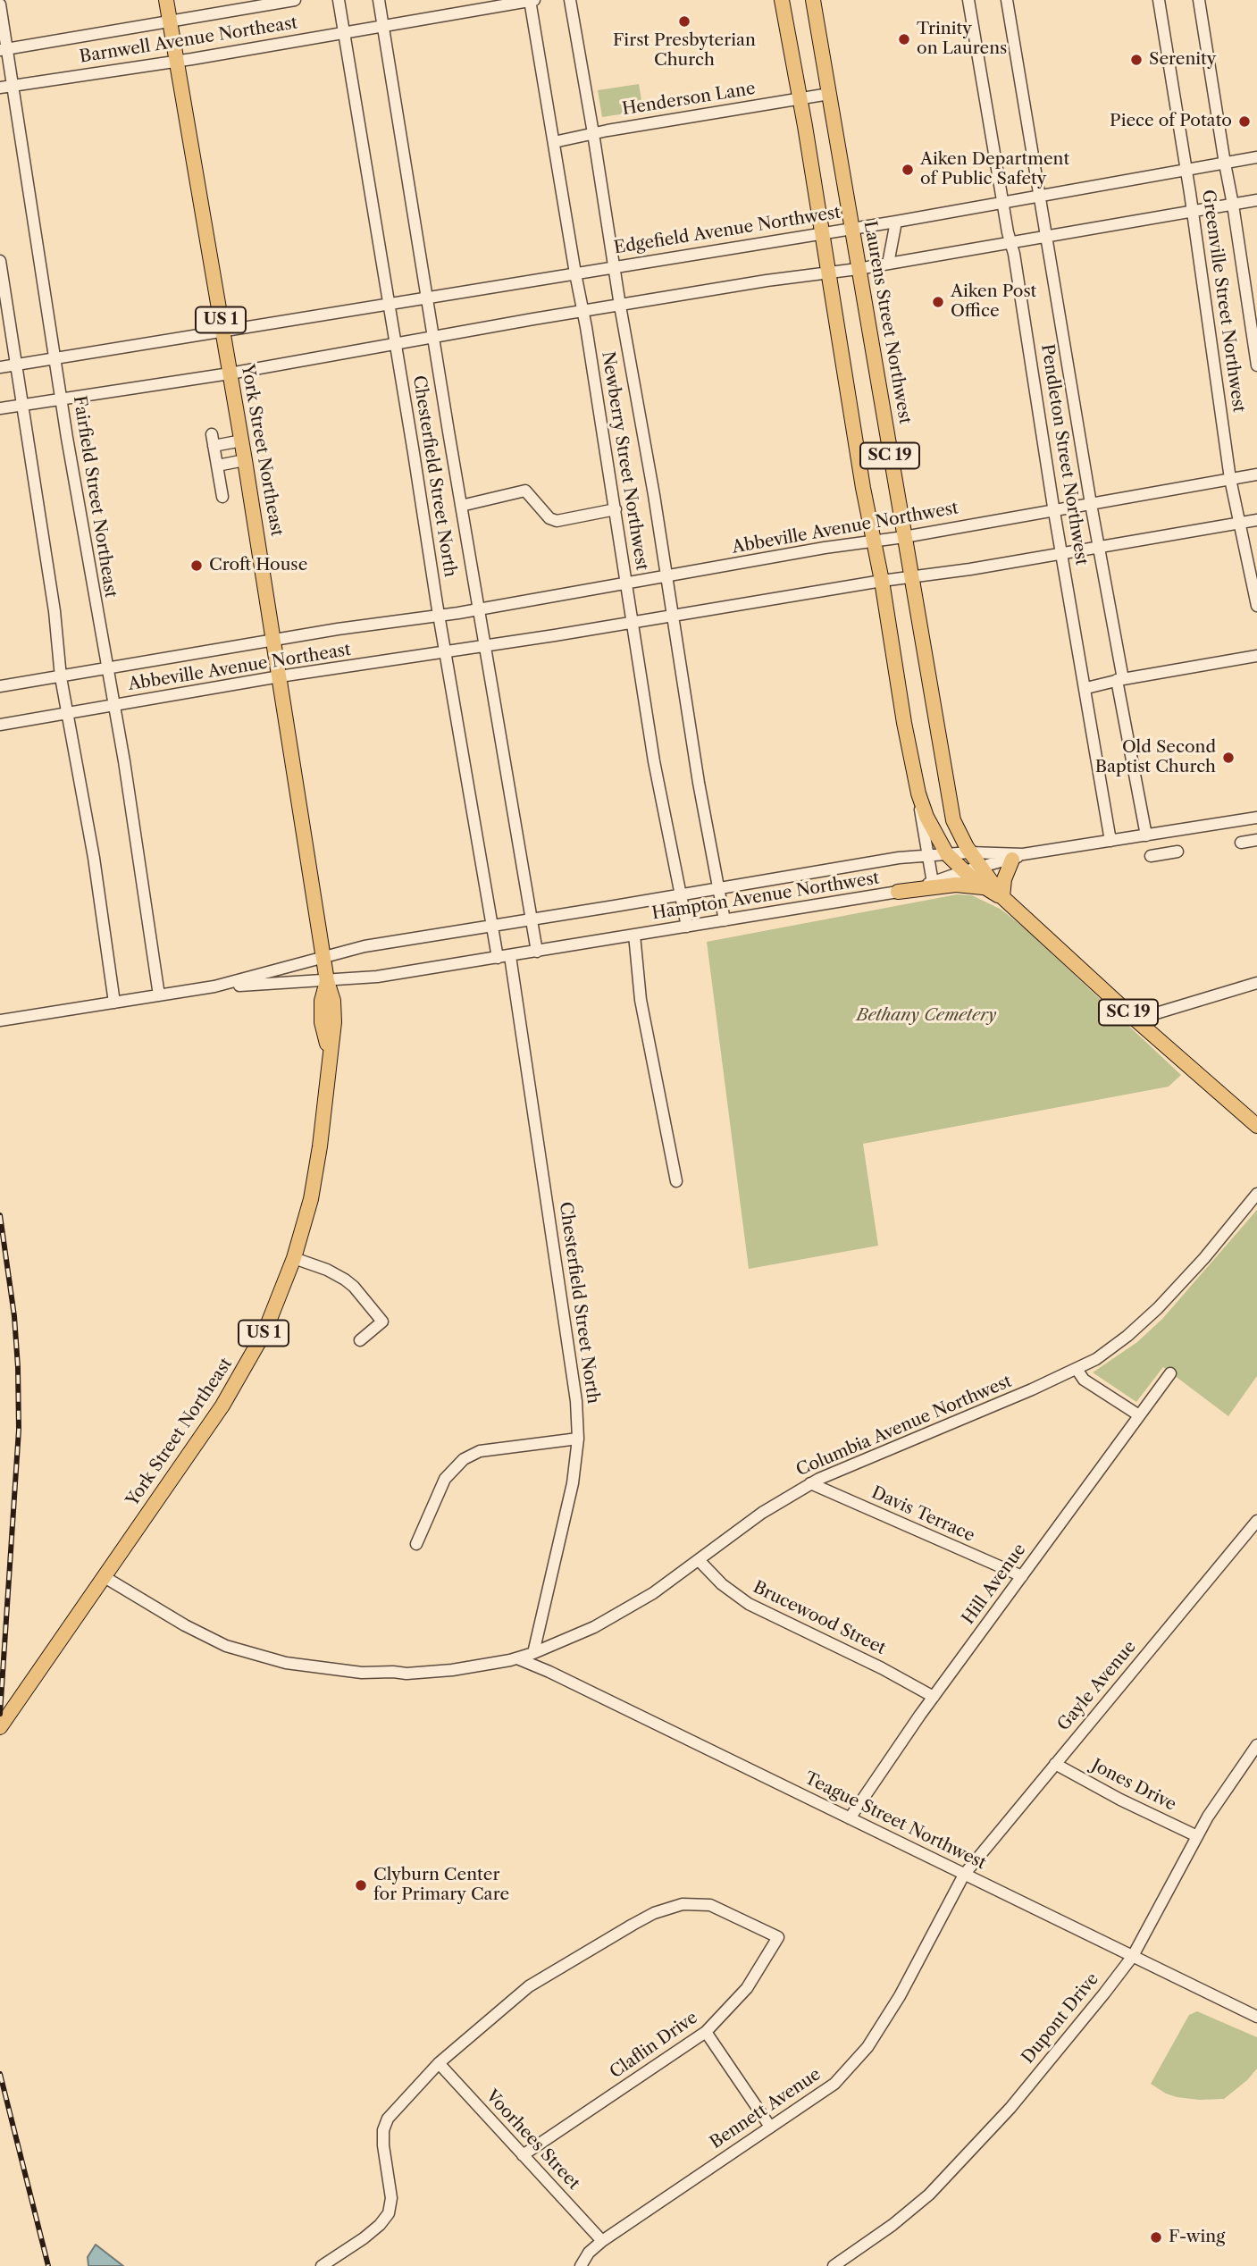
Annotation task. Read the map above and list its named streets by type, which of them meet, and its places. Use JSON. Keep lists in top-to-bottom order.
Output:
{
  "streets": {
    "main road": [
      "US 1",
      "Laurens Street Northwest",
      "York Street Northeast",
      "SC 19"
    ],
    "street": [
      "Barnwell Avenue Northeast",
      "Henderson Lane",
      "Edgefield Avenue Northwest",
      "Greenville Street Northwest",
      "Pendleton Street Northwest",
      "Newberry Street Northwest",
      "Chesterfield Street North",
      "Fairfield Street Northeast",
      "Abbeville Avenue Northwest",
      "Abbeville Avenue Northeast",
      "Hampton Avenue Northwest",
      "Columbia Avenue Northwest",
      "Davis Terrace",
      "Hill Avenue",
      "Brucewood Street",
      "Gayle Avenue",
      "Jones Drive",
      "Teague Street Northwest",
      "Dupont Drive",
      "Claflin Drive",
      "Bennett Avenue",
      "Voorhees Street"
    ]
  },
  "crossings": [
    ["Barnwell Avenue Northeast", "York Street Northeast"],
    ["Barnwell Avenue Northeast", "Newberry Street Northwest"],
    ["Barnwell Avenue Northeast", "Chesterfield Street North"],
    ["Barnwell Avenue Northeast", "Fairfield Street Northeast"],
    ["Henderson Lane", "Laurens Street Northwest"],
    ["Henderson Lane", "Newberry Street Northwest"],
    ["Edgefield Avenue Northwest", "Greenville Street Northwest"],
    ["Edgefield Avenue Northwest", "Laurens Street Northwest"],
    ["Edgefield Avenue Northwest", "York Street Northeast"],
    ["Edgefield Avenue Northwest", "Pendleton Street Northwest"],
    ["Edgefield Avenue Northwest", "Newberry Street Northwest"],
    ["Edgefield Avenue Northwest", "Chesterfield Street North"],
    ["Edgefield Avenue Northwest", "Fairfield Street Northeast"],
    ["Greenville Street Northwest", "Abbeville Avenue Northwest"],
    ["Laurens Street Northwest", "Abbeville Avenue Northwest"],
    ["Laurens Street Northwest", "Hampton Avenue Northwest"],
    ["York Street Northeast", "Abbeville Avenue Northeast"],
    ["York Street Northeast", "Hampton Avenue Northwest"],
    ["York Street Northeast", "Columbia Avenue Northwest"],
    ["Pendleton Street Northwest", "Abbeville Avenue Northwest"],
    ["Pendleton Street Northwest", "Hampton Avenue Northwest"],
    ["Newberry Street Northwest", "Abbeville Avenue Northwest"],
    ["Newberry Street Northwest", "Hampton Avenue Northwest"],
    ["Chesterfield Street North", "Abbeville Avenue Northwest"],
    ["Chesterfield Street North", "Abbeville Avenue Northeast"],
    ["Chesterfield Street North", "Hampton Avenue Northwest"],
    ["Chesterfield Street North", "Columbia Avenue Northwest"],
    ["Fairfield Street Northeast", "Abbeville Avenue Northeast"],
    ["Abbeville Avenue Northwest", "Abbeville Avenue Northeast"],
    ["Columbia Avenue Northwest", "Davis Terrace"],
    ["Columbia Avenue Northwest", "Brucewood Street"],
    ["Columbia Avenue Northwest", "Teague Street Northwest"],
    ["Davis Terrace", "Hill Avenue"],
    ["Hill Avenue", "Brucewood Street"],
    ["Hill Avenue", "Teague Street Northwest"],
    ["Gayle Avenue", "Jones Drive"],
    ["Gayle Avenue", "Teague Street Northwest"],
    ["Gayle Avenue", "Bennett Avenue"],
    ["Jones Drive", "Dupont Drive"],
    ["Teague Street Northwest", "Dupont Drive"],
    ["Teague Street Northwest", "Bennett Avenue"],
    ["Claflin Drive", "Voorhees Street"],
    ["Bennett Avenue", "Voorhees Street"]
  ],
  "parks": ["Bethany Cemetery"],
  "places": [
    "First Presbyterian Church",
    "Trinity on Laurens",
    "Serenity",
    "Piece of Potato",
    "Aiken Department of Public Safety",
    "Aiken Post Office",
    "Croft House",
    "Old Second Baptist Church",
    "Clyburn Center for Primary Care",
    "F-wing"
  ]
}
